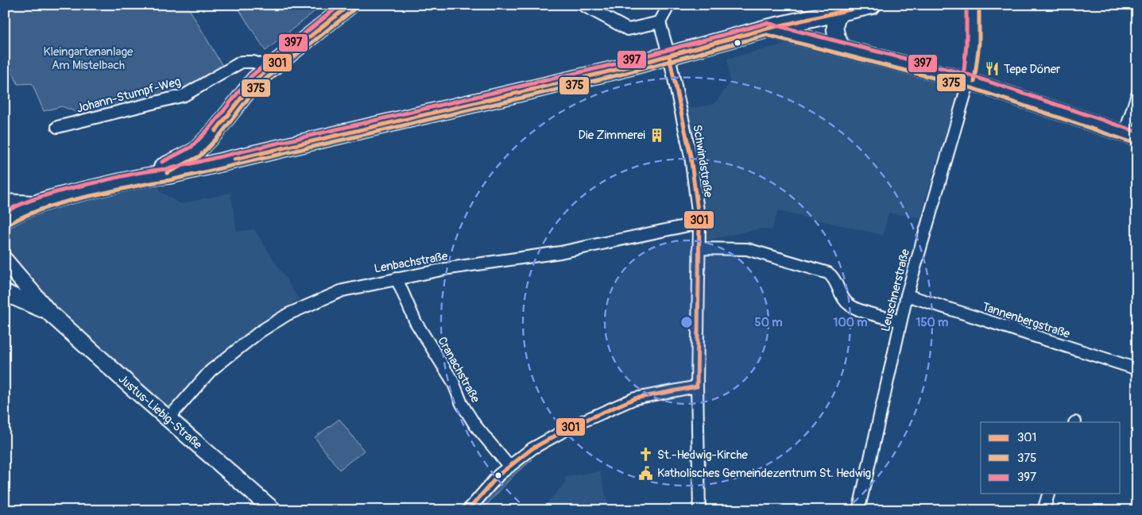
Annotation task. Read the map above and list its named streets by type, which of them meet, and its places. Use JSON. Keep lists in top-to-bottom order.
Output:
{
  "streets": {
    "main road": ["Justus-Liebig-Straße"],
    "street": [
      "Johann-Stumpf-Weg",
      "Schwindstraße",
      "Lenbachstraße",
      "Leuschnerstraße",
      "Tannenbergstraße",
      "Cranachstraße"
    ]
  },
  "crossings": [
    ["Schwindstraße", "Lenbachstraße"],
    ["Lenbachstraße", "Cranachstraße"],
    ["Lenbachstraße", "Justus-Liebig-Straße"],
    ["Leuschnerstraße", "Tannenbergstraße"]
  ],
  "parks": ["Kleingartenanlage Am Mistelbach"],
  "places": {
    "restaurant": ["Tepe Döner"],
    "building": ["Die Zimmerei"],
    "church": ["St.-Hedwig-Kirche"],
    "public building": ["Katholisches Gemeindezentrum St. Hedwig"]
  },
  "lines": ["transit line 301", "transit line 375", "transit line 397"],
  "legend": ["301", "375", "397"],
  "rings": ["50 m", "100 m", "150 m"]
}
